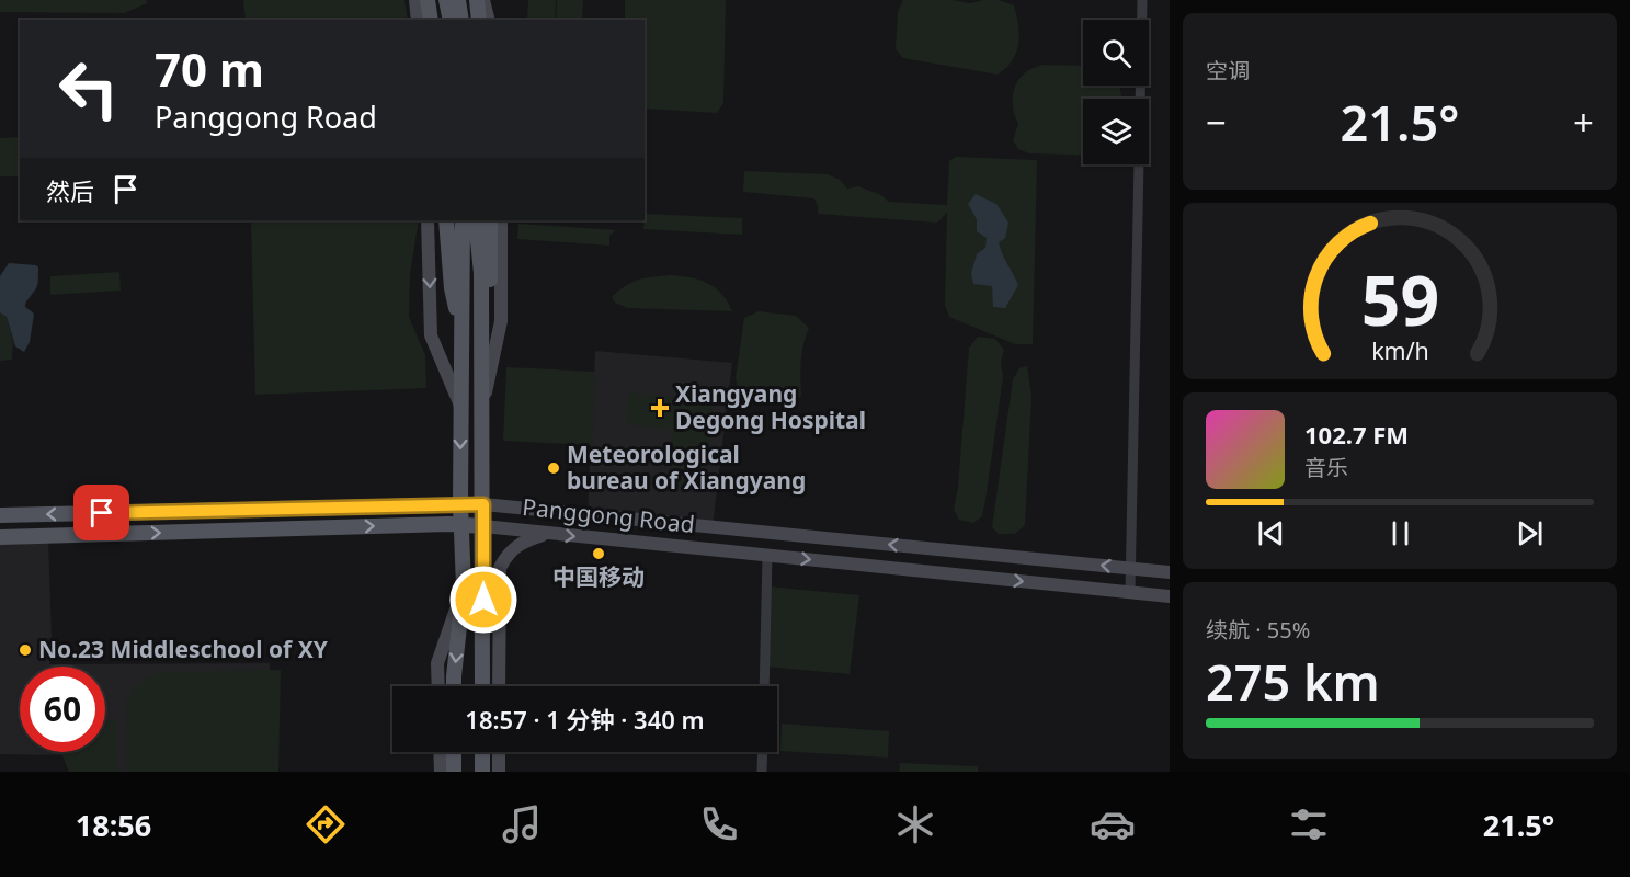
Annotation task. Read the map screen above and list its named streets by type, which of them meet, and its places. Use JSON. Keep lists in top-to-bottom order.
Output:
{
  "streets": {
    "main road": ["Panggong Road"]
  },
  "places": {
    "health": ["Xiangyang Degong Hospital"],
    "other": ["Meteorological bureau of Xiangyang", "中国移动", "No.23 Middleschool of XY"]
  },
  "page": {
    "tile": [
      "空调",
      ["续航 · 55%", "275 km"]
    ],
    "turn": ["70 m", "Panggong Road"],
    "heat": ["−", "21.5°", "+"],
    "then": "然后",
    "song": ["102.7 FM", "音乐"],
    "limit": "60",
    "trip": "18:57 · 1 分钟 · 340 m",
    "tabs": ["18:56", "21.5°"],
    "gauge": ["59", "km/h"]
  }
}
